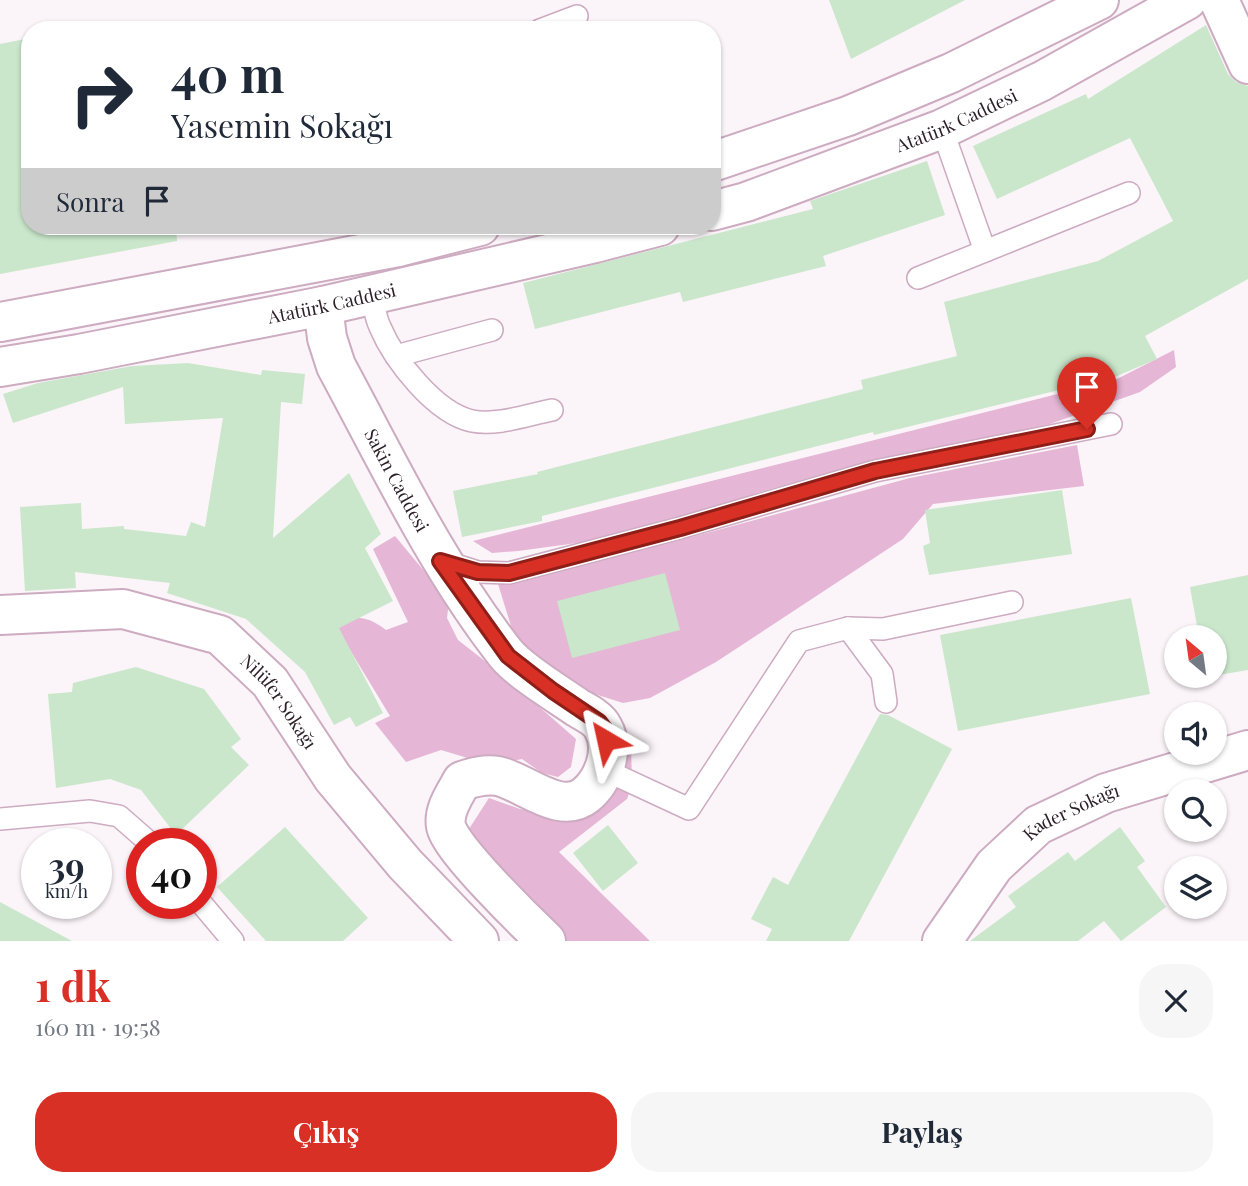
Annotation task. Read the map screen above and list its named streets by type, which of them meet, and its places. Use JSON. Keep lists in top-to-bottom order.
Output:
{
  "streets": {
    "main road": [
      "Atatürk Caddesi",
      "Sakin Caddesi",
      "Nilüfer Sokağı",
      "Kader Sokağı"
    ]
  },
  "crossings": [
    ["Atatürk Caddesi", "Sakin Caddesi"]
  ],
  "north": "top left",
  "page": {
    "turn": ["40 m", "Yasemin Sokağı"],
    "then": "Sonra",
    "speed": "39 km/h",
    "limit": "40",
    "heading": ["1 dk", "160 m · 19:58"],
    "buttons": ["Çıkış", "Paylaş"]
  }
}
